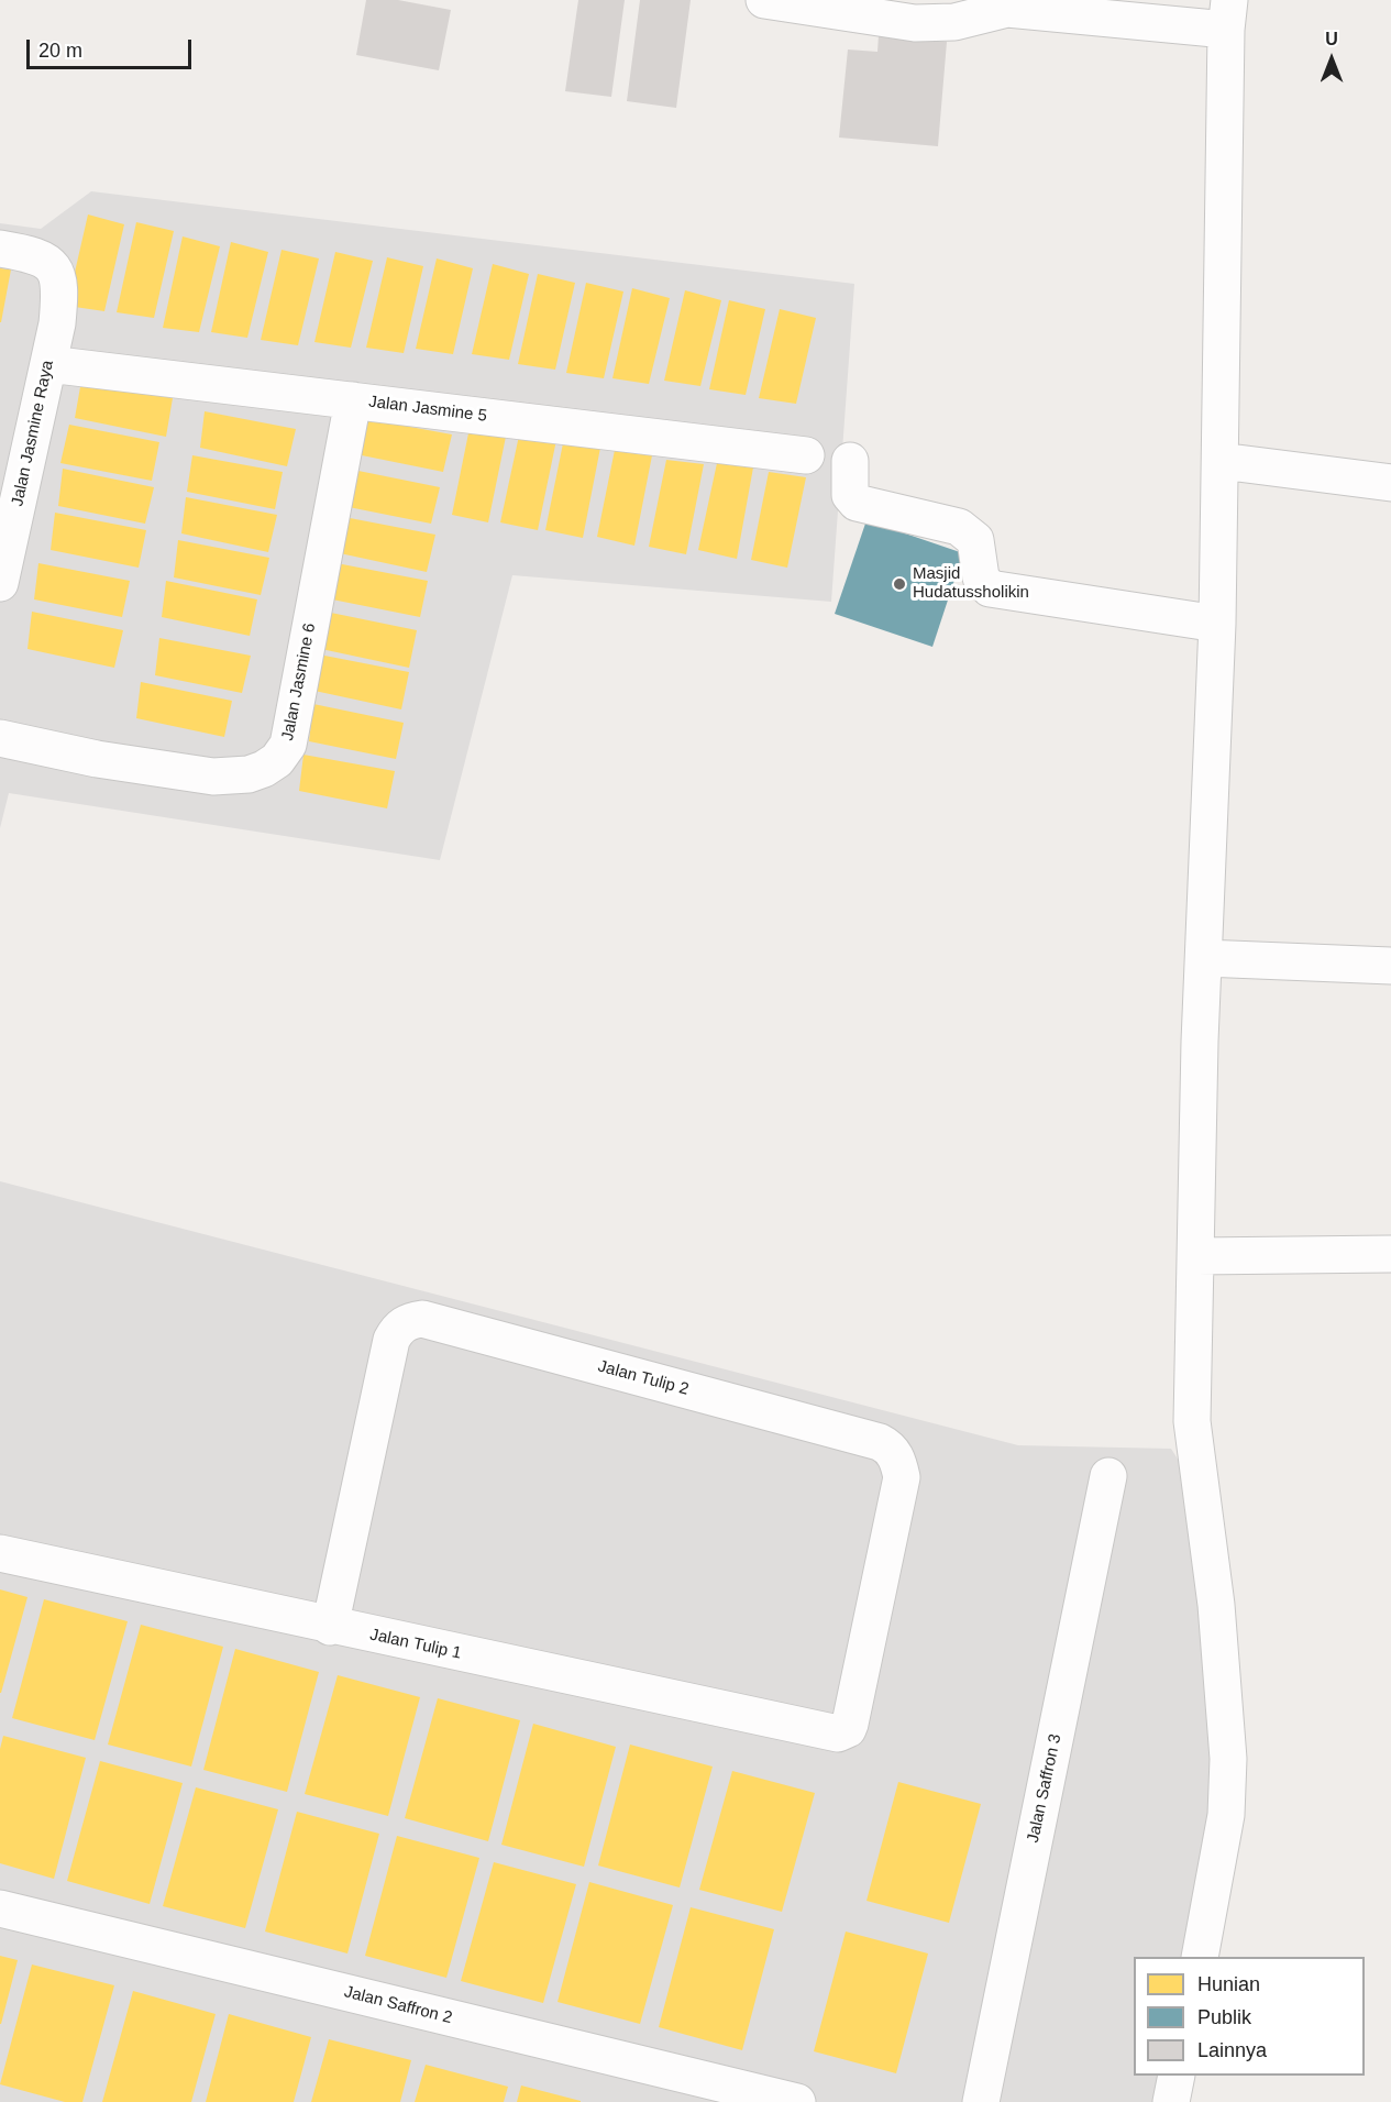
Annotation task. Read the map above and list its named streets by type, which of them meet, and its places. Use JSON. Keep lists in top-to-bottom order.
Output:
{
  "streets": {
    "street": [
      "Jalan Jasmine 5",
      "Jalan Jasmine Raya",
      "Jalan Jasmine 6",
      "Jalan Tulip 2",
      "Jalan Tulip 1",
      "Jalan Saffron 3",
      "Jalan Saffron 2"
    ]
  },
  "crossings": [
    ["Jalan Jasmine 5", "Jalan Jasmine Raya"],
    ["Jalan Jasmine 5", "Jalan Jasmine 6"],
    ["Jalan Tulip 2", "Jalan Tulip 1"]
  ],
  "places": ["Masjid Hudatussholikin"],
  "legend": ["Hunian", "Publik", "Lainnya"],
  "scale_bar": "20 m",
  "north": "top"
}
